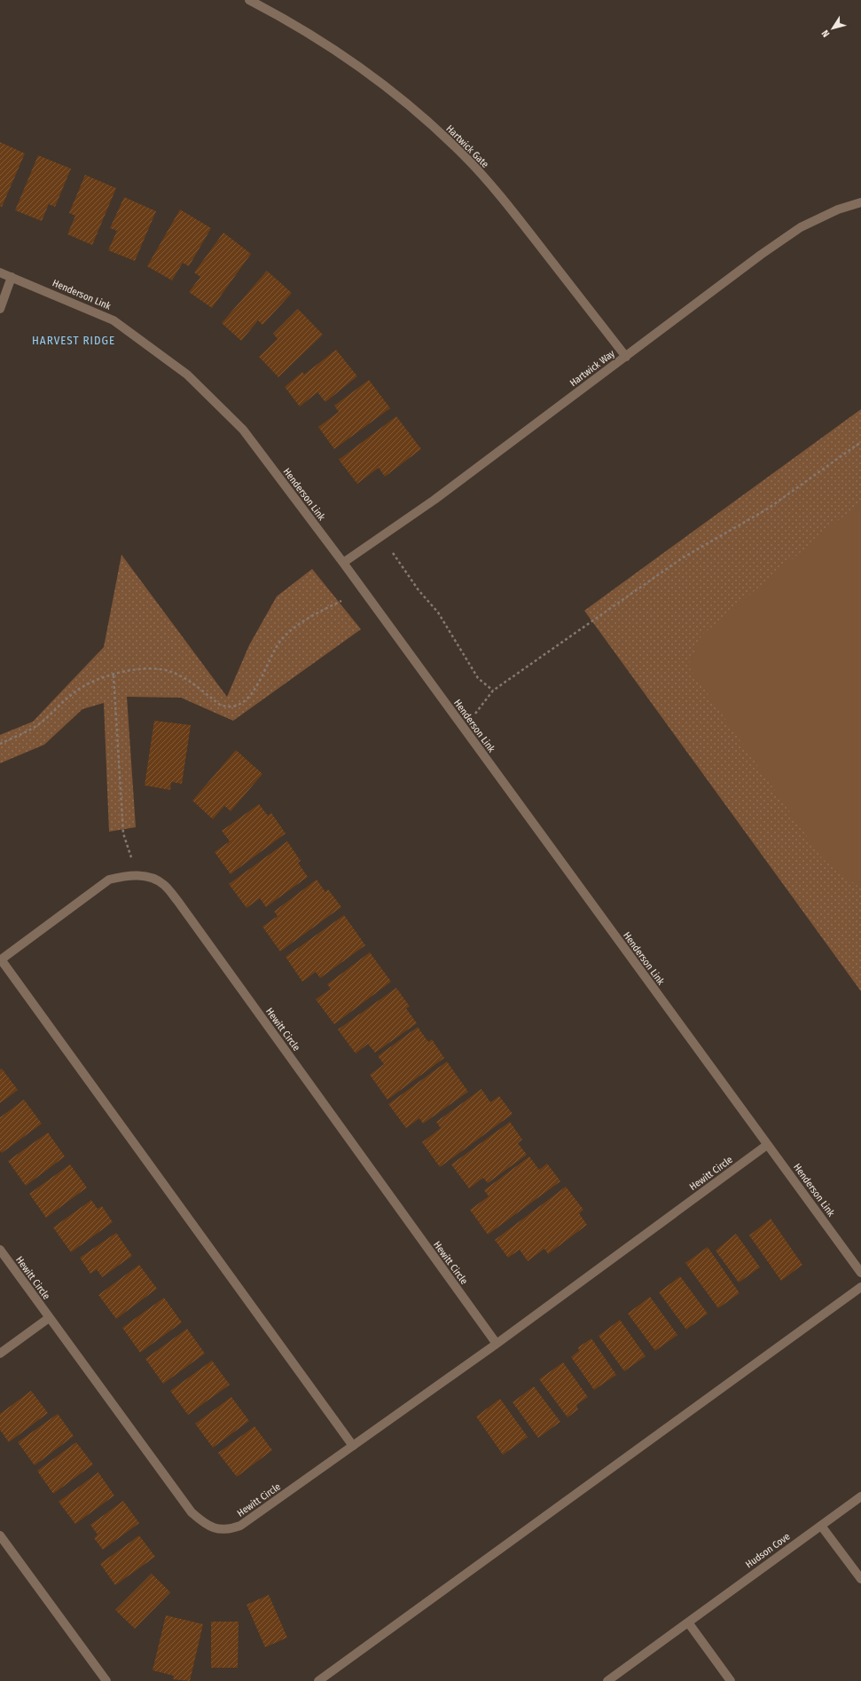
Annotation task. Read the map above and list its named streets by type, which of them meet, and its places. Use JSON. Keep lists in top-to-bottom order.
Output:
{
  "streets": {
    "street": [
      "Hartwick Gate",
      "Henderson Link",
      "Hartwick Way",
      "Hewitt Circle",
      "Hudson Cove"
    ]
  },
  "crossings": [
    ["Hartwick Gate", "Hartwick Way"],
    ["Henderson Link", "Hartwick Way"],
    ["Henderson Link", "Hewitt Circle"]
  ],
  "districts": ["HARVEST RIDGE"],
  "north": "bottom left"
}
